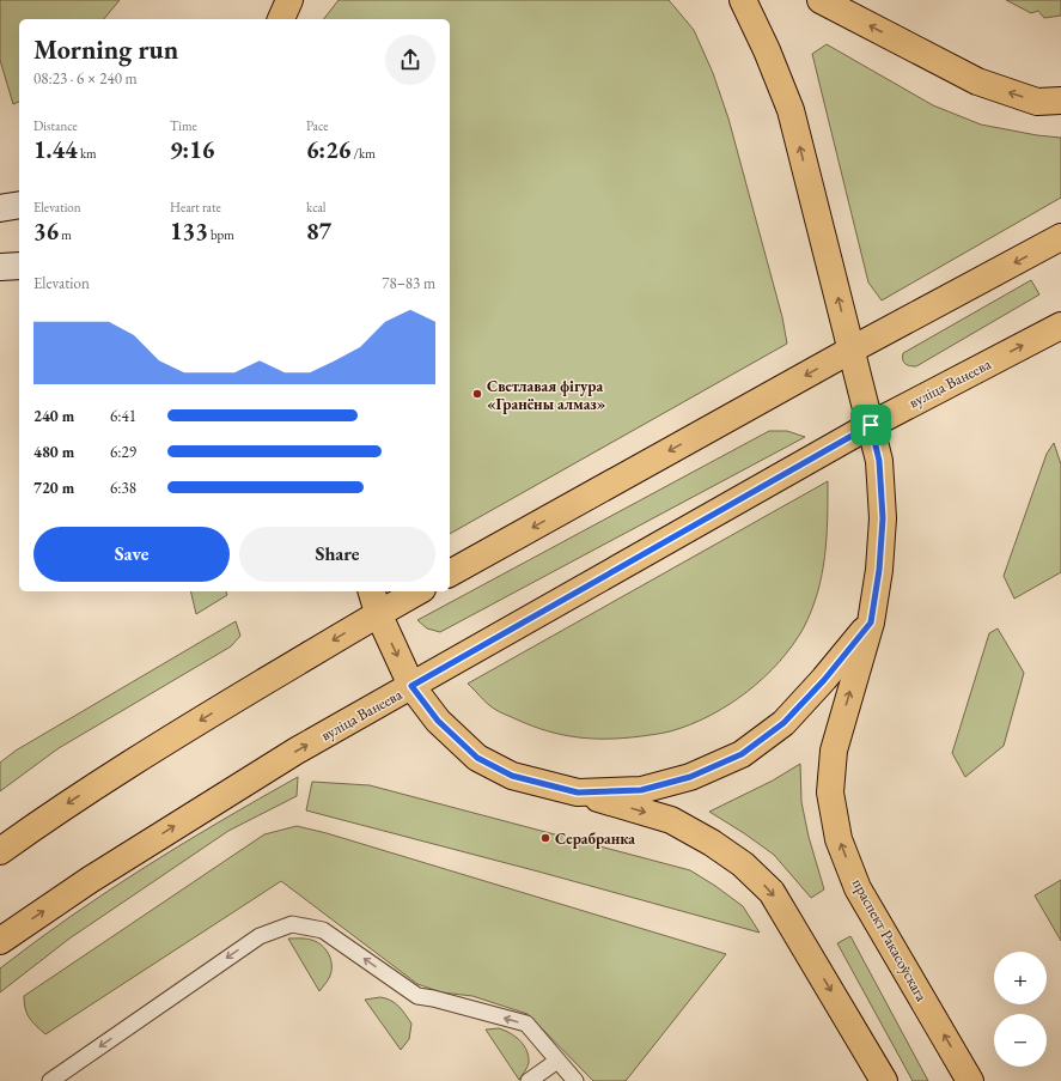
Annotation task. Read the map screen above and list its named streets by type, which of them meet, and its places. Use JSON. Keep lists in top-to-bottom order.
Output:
{
  "streets": {
    "main road": ["вуліца Ванеева", "праспект Ракасоўскага"]
  },
  "crossings": [
    ["вуліца Ванеева", "праспект Ракасоўскага"]
  ],
  "one_way": ["праспект Ракасоўскага"],
  "places": ["Светлавая фігура «Гранёны алмаз»", "Серабранка"],
  "page": {
    "heading": ["Morning run", "08:23 · 6 × 240 m"],
    "stats": [
      ["Distance", "1.44 km"],
      ["Time", "9:16"],
      ["Pace", "6:26 /km"],
      ["Elevation", "36 m"],
      ["Heart rate", "133 bpm"],
      ["kcal", "87"]
    ],
    "chart": ["Elevation", "78–83 m"],
    "list": [
      {
        "name": "240 m",
        "note": "6:41"
      },
      {
        "name": "480 m",
        "note": "6:29"
      },
      {
        "name": "720 m",
        "note": "6:38"
      }
    ],
    "buttons": ["Save", "Share"],
    "map_buttons": ["+", "−"]
  }
}
